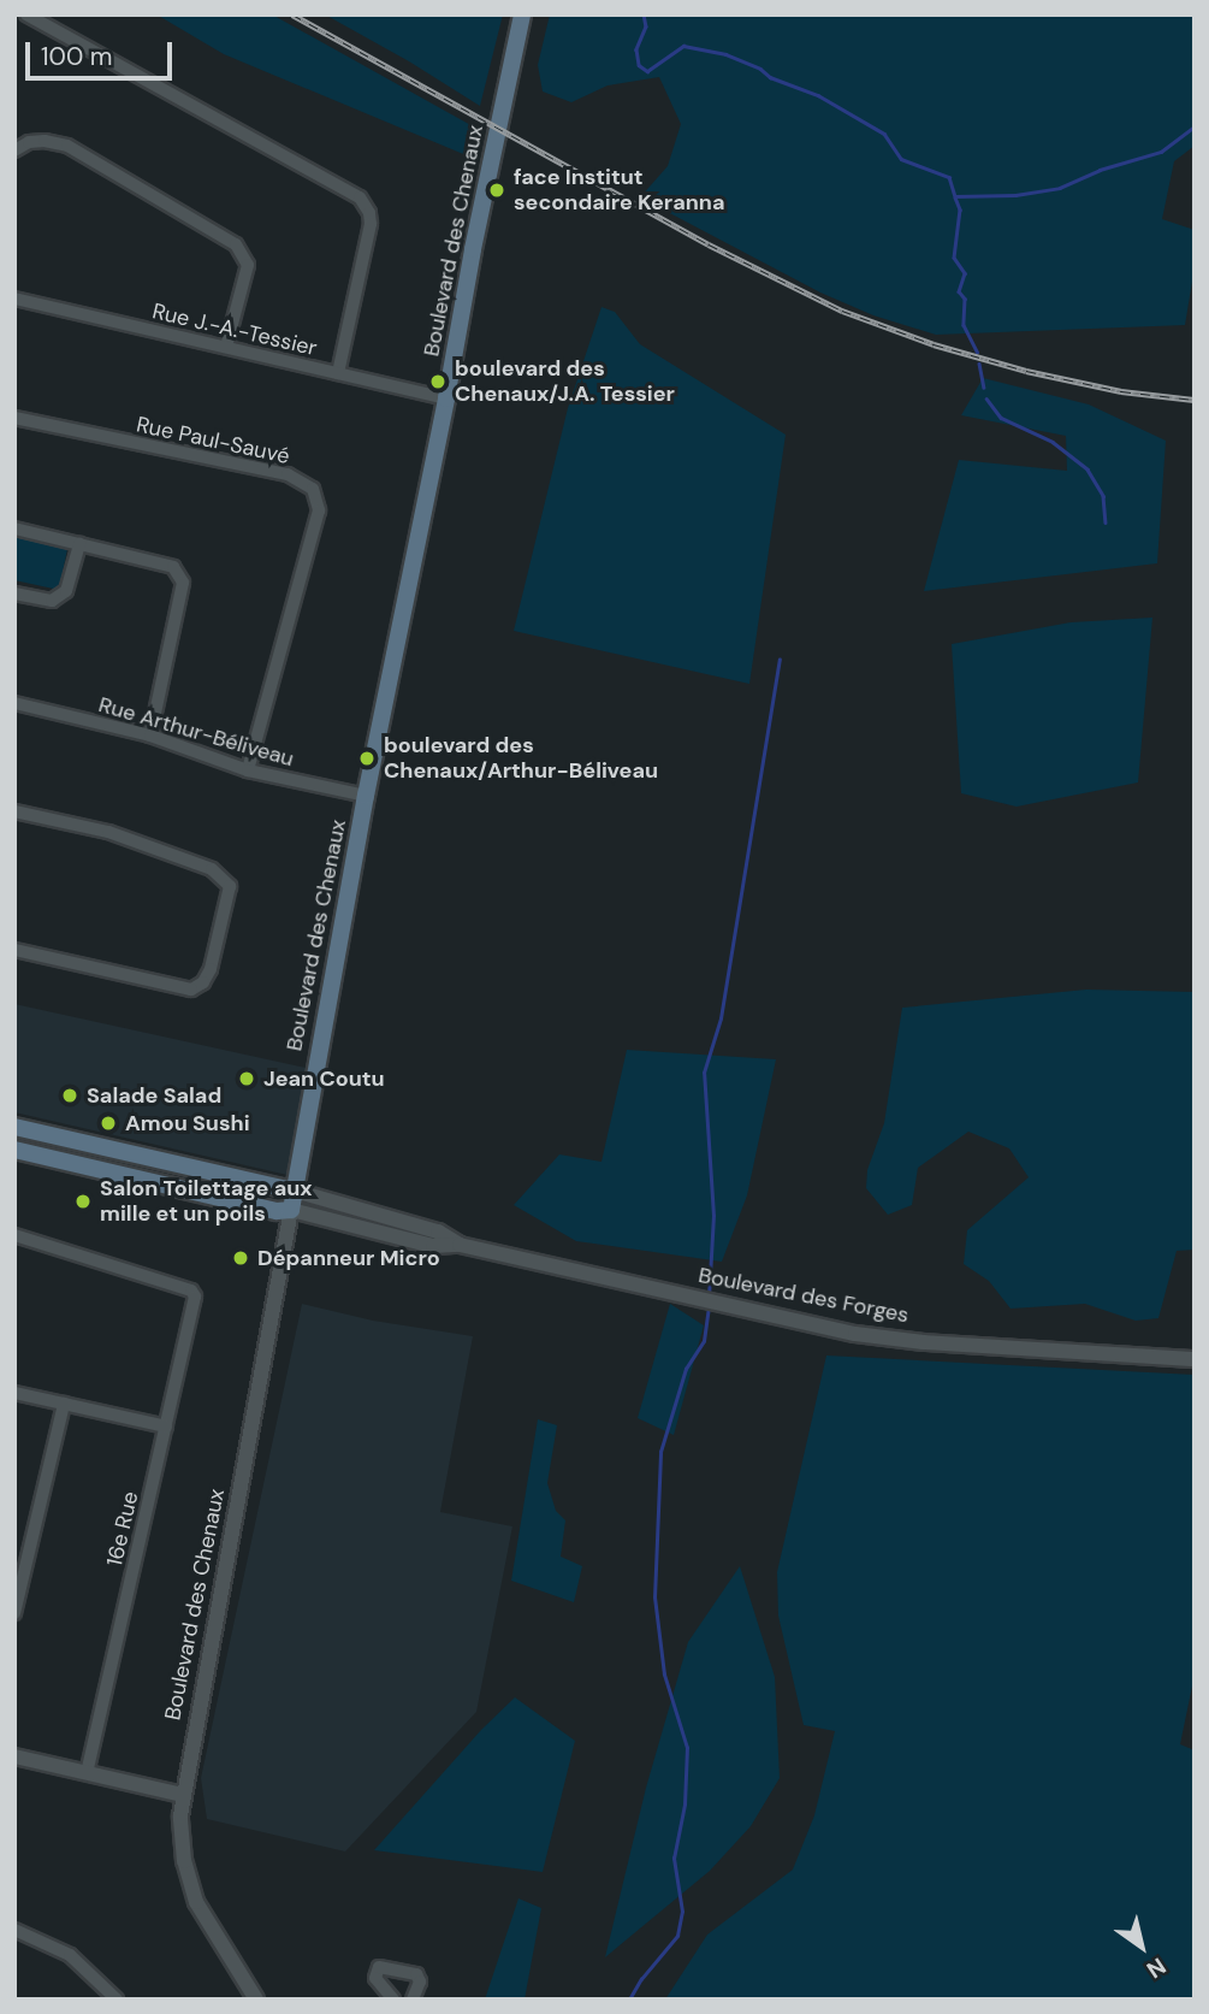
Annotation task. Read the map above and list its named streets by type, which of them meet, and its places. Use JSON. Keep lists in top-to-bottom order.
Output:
{
  "streets": {
    "main road": ["Boulevard des Chenaux", "Boulevard des Forges"],
    "street": [
      "Rue J.-A.-Tessier",
      "Rue Paul-Sauvé",
      "Rue Arthur-Béliveau",
      "16e Rue"
    ]
  },
  "crossings": [
    ["Boulevard des Chenaux", "Rue J.-A.-Tessier"],
    ["Boulevard des Chenaux", "Rue Arthur-Béliveau"],
    ["Boulevard des Chenaux", "Boulevard des Forges"],
    ["Rue Paul-Sauvé", "Rue Arthur-Béliveau"]
  ],
  "places": [
    "face Institut secondaire Keranna",
    "boulevard des Chenaux/J.A. Tessier",
    "boulevard des Chenaux/Arthur-Béliveau",
    "Jean Coutu",
    "Salade Salad",
    "Amou Sushi",
    "Salon Toilettage aux mille et un poils",
    "Dépanneur Micro"
  ],
  "scale_bar": "100 m",
  "north": "bottom right"
}
